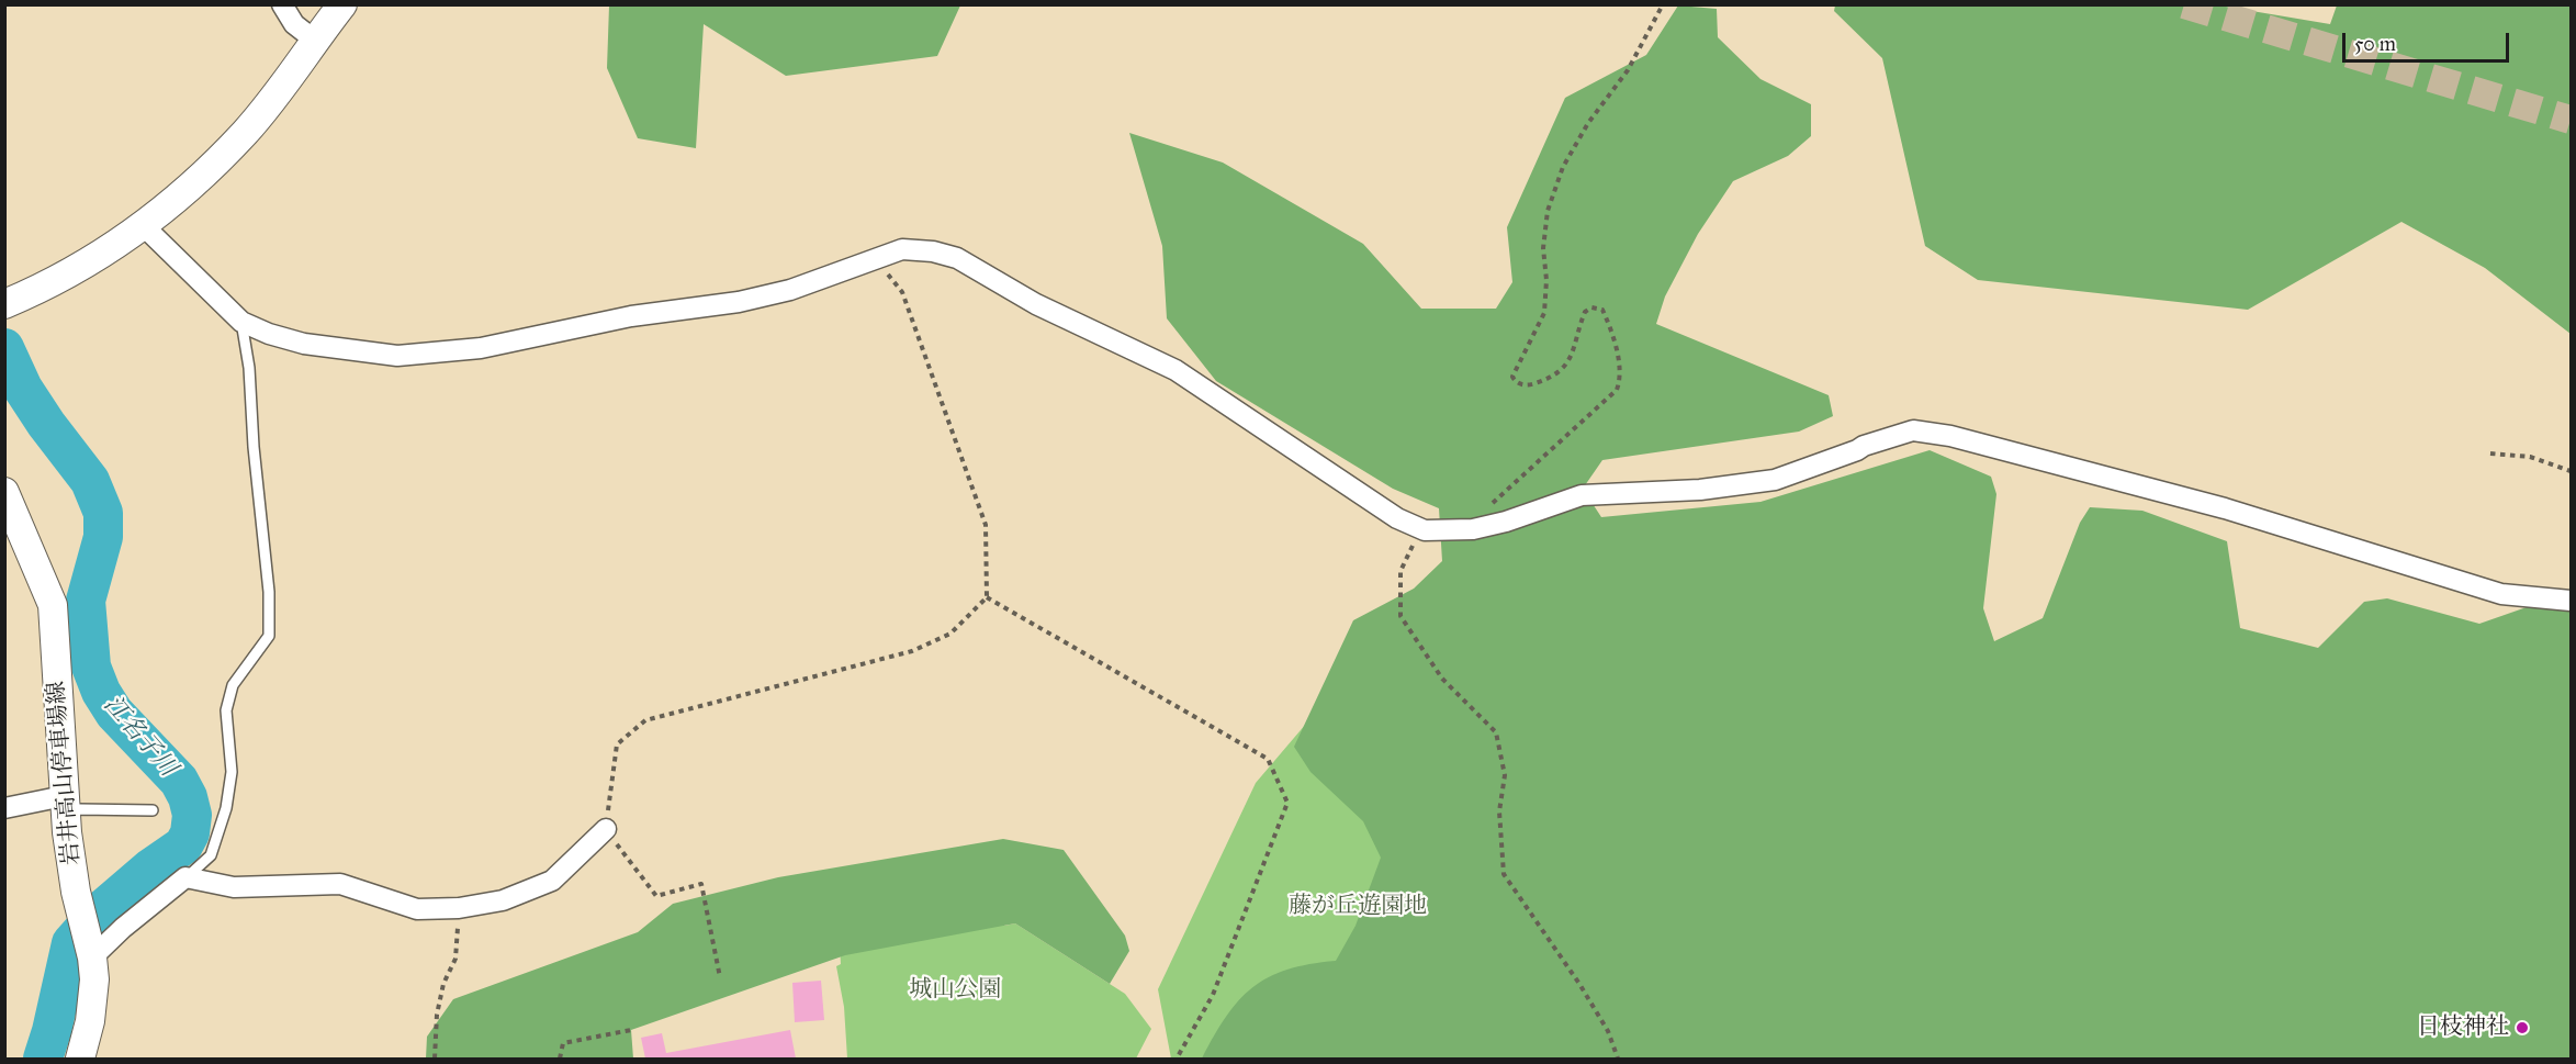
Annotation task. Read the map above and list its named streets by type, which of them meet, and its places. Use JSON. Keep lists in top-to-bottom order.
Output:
{
  "streets": {
    "main road": ["岩井高山停車場線"]
  },
  "water": ["江名子川"],
  "parks": ["藤が丘遊園地", "城山公園"],
  "places": ["日枝神社"],
  "scale_bar": "50 m"
}
